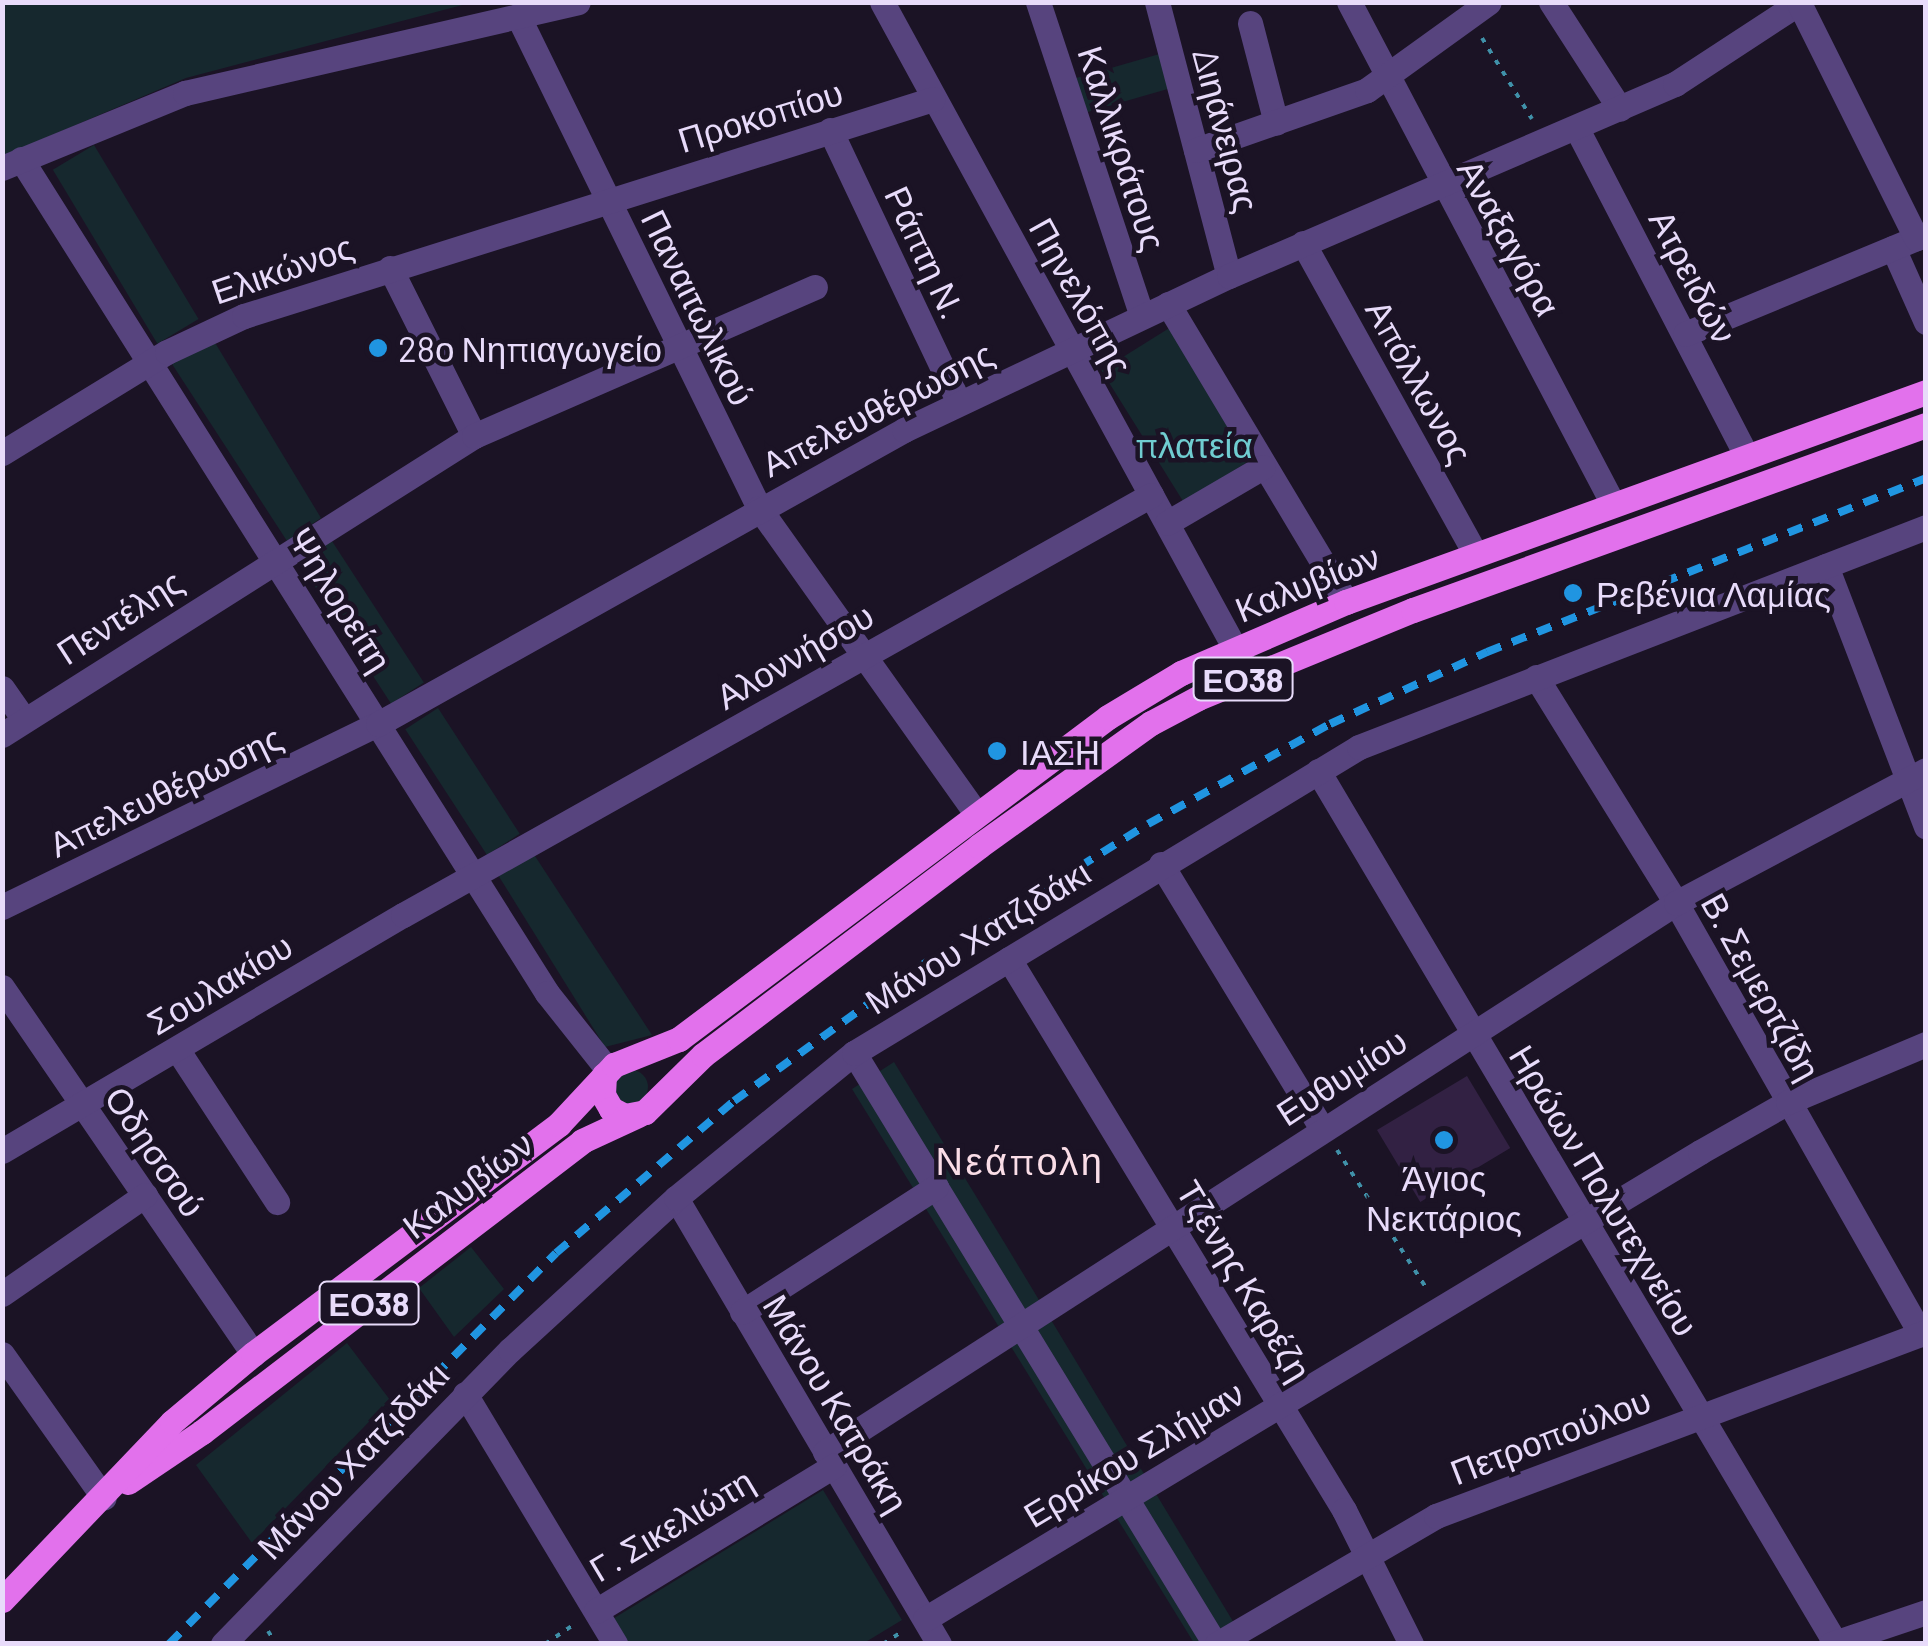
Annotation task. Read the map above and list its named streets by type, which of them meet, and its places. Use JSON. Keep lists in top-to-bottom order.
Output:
{
  "streets": {
    "main road": ["Καλυβίων", "ΕΟ38"],
    "street": [
      "Προκοπίου",
      "Διηάνειρας",
      "Καλλικράτους",
      "Αναξαγόρα",
      "Ράπτη Ν.",
      "Ελικώνος",
      "Ατρειδών",
      "Πηνελόπης",
      "Παναιτωλικού",
      "Απόλλωνος",
      "Απελευθέρωσης",
      "Ψηλορείτη",
      "Πεντέλης",
      "Αλοννήσου",
      "Μάνου Χατζιδάκι",
      "Σουλακίου",
      "Β. Σεμερτζίδη",
      "Ευθυμίου",
      "Οδησσού",
      "Ηρώων Πολυτεχνείου",
      "Τζένης Καρέζη",
      "Μάνου Κατράκη",
      "Πετροπούλου",
      "Ερρίκου Σλήμαν",
      "Γ. Σικελιώτη"
    ]
  },
  "crossings": [
    ["Προκοπίου", "Ράπτη Ν."],
    ["Προκοπίου", "Ελικώνος"],
    ["Προκοπίου", "Πηνελόπης"],
    ["Προκοπίου", "Παναιτωλικού"],
    ["Διηάνειρας", "Απελευθέρωσης"],
    ["Καλλικράτους", "Απελευθέρωσης"],
    ["Αναξαγόρα", "Απελευθέρωσης"],
    ["Αναξαγόρα", "Καλυβίων"],
    ["Ράπτη Ν.", "Απελευθέρωσης"],
    ["Ελικώνος", "Παναιτωλικού"],
    ["Ελικώνος", "Ψηλορείτη"],
    ["Ατρειδών", "Απελευθέρωσης"],
    ["Ατρειδών", "Καλυβίων"],
    ["Πηνελόπης", "Απελευθέρωσης"],
    ["Πηνελόπης", "Καλυβίων"],
    ["Πηνελόπης", "Αλοννήσου"],
    ["Παναιτωλικού", "Απελευθέρωσης"],
    ["Παναιτωλικού", "Καλυβίων"],
    ["Παναιτωλικού", "Πεντέλης"],
    ["Παναιτωλικού", "Αλοννήσου"],
    ["Απόλλωνος", "Απελευθέρωσης"],
    ["Απόλλωνος", "Καλυβίων"],
    ["Απελευθέρωσης", "Ψηλορείτη"],
    ["Καλυβίων", "Ψηλορείτη"],
    ["Καλυβίων", "Οδησσού"],
    ["Ψηλορείτη", "Πεντέλης"],
    ["Ψηλορείτη", "Αλοννήσου"],
    ["Ψηλορείτη", "Σουλακίου"],
    ["Αλοννήσου", "Σουλακίου"],
    ["Μάνου Χατζιδάκι", "Β. Σεμερτζίδη"],
    ["Μάνου Χατζιδάκι", "Ηρώων Πολυτεχνείου"],
    ["Μάνου Χατζιδάκι", "Τζένης Καρέζη"],
    ["Μάνου Χατζιδάκι", "Μάνου Κατράκη"],
    ["Σουλακίου", "Οδησσού"],
    ["Β. Σεμερτζίδη", "Ευθυμίου"],
    ["Β. Σεμερτζίδη", "Πετροπούλου"],
    ["Β. Σεμερτζίδη", "Ερρίκου Σλήμαν"],
    ["Ευθυμίου", "Ηρώων Πολυτεχνείου"],
    ["Ευθυμίου", "Τζένης Καρέζη"],
    ["Ευθυμίου", "Μάνου Κατράκη"],
    ["Ευθυμίου", "Γ. Σικελιώτη"],
    ["Ηρώων Πολυτεχνείου", "Πετροπούλου"],
    ["Ηρώων Πολυτεχνείου", "Ερρίκου Σλήμαν"],
    ["Τζένης Καρέζη", "Πετροπούλου"],
    ["Τζένης Καρέζη", "Ερρίκου Σλήμαν"],
    ["Μάνου Κατράκη", "Ερρίκου Σλήμαν"],
    ["Μάνου Κατράκη", "Γ. Σικελιώτη"]
  ],
  "districts": ["Νεάπολη"],
  "parks": ["πλατεία"],
  "places": [
    "28ο Νηπιαγωγείο",
    "Ρεβένια Λαμίας",
    "ΙΑΣΗ",
    "Άγιος Νεκτάριος"
  ]
}
